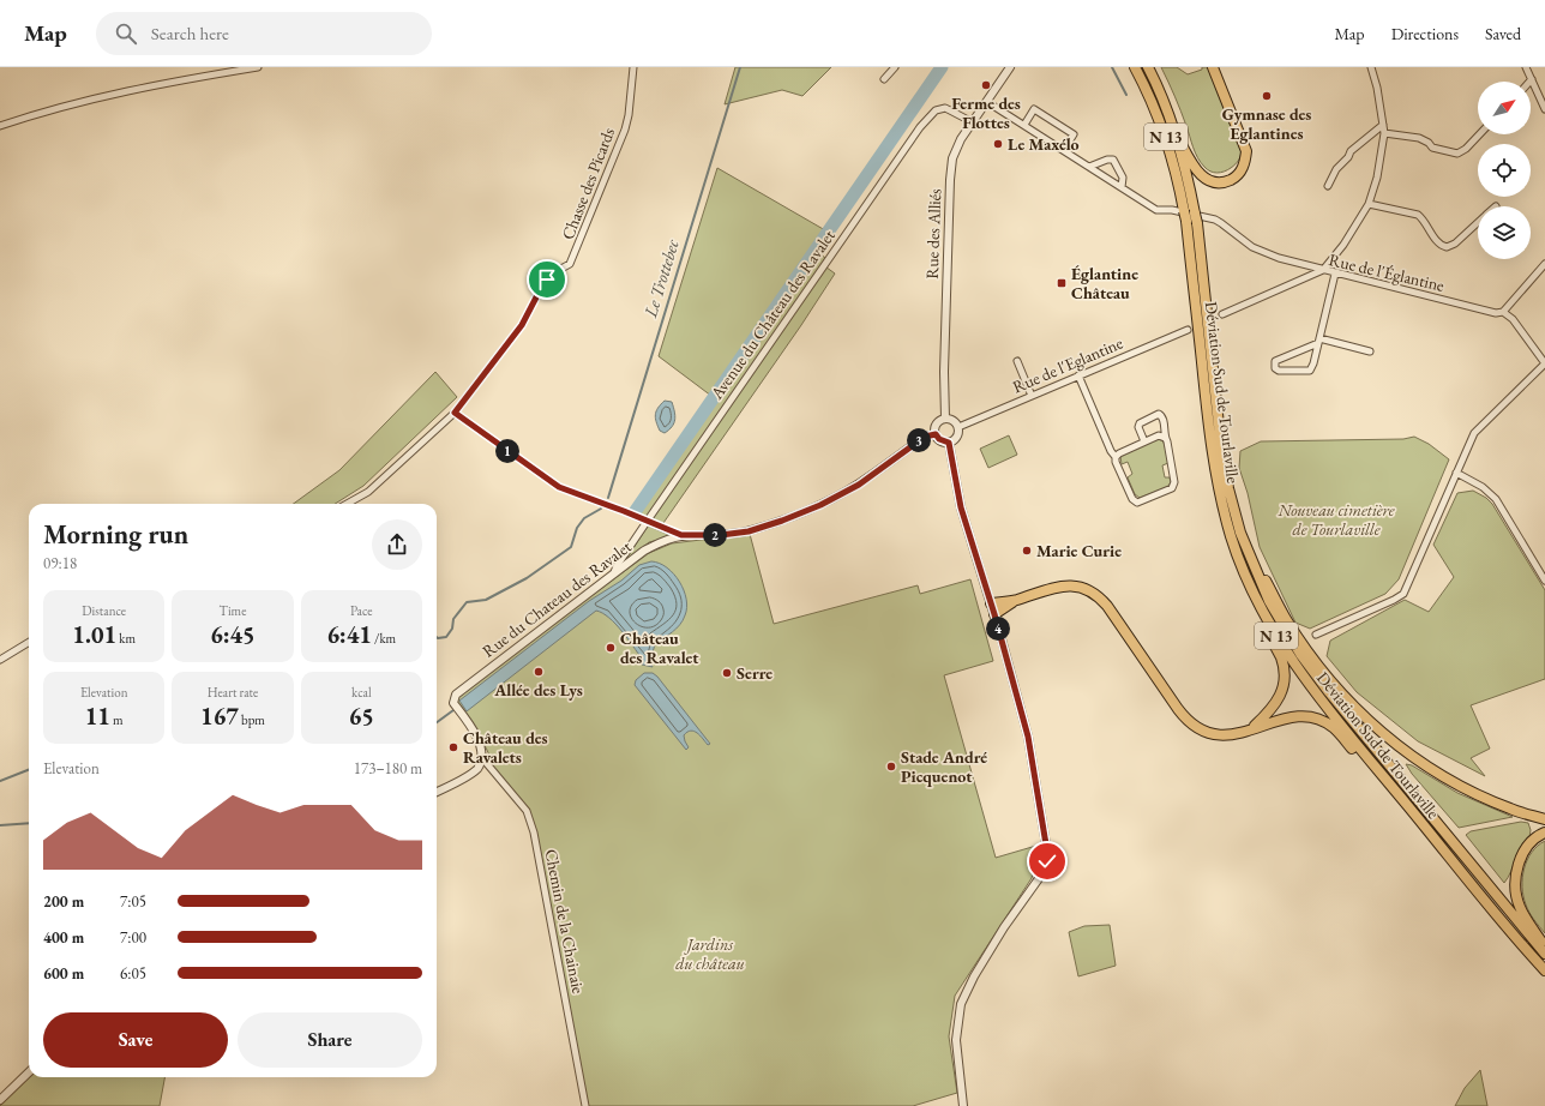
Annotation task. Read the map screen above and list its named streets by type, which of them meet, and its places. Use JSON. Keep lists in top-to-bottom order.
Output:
{
  "streets": {
    "highway": ["N 13", "Déviation Sud de Tourlaville"],
    "street": [
      "Chasse des Picards",
      "Rue des Alliés",
      "Rue de l'Églantine",
      "Avenue du Château des Ravalet",
      "Rue de l'Eglantine",
      "Rue du Chateau des Ravalet",
      "Chemin de la Chainaie"
    ]
  },
  "crossings": [
    ["Rue des Alliés", "Avenue du Château des Ravalet"],
    ["Rue des Alliés", "Rue de l'Eglantine"],
    ["Rue des Alliés", "Rue du Chateau des Ravalet"],
    ["Avenue du Château des Ravalet", "Rue du Chateau des Ravalet"],
    ["Rue de l'Eglantine", "Rue du Chateau des Ravalet"],
    ["Rue du Chateau des Ravalet", "Chemin de la Chainaie"]
  ],
  "water": ["Le Trottebec"],
  "parks": ["Nouveau cimetière de Tourlaville", "Jardins du château"],
  "places": {
    "other": [
      "Ferme des Flottes",
      "Gymnase des Eglantines",
      "Le Maxélo",
      "Marie Curie",
      "Château des Ravalet",
      "Allée des Lys",
      "Serre",
      "Château des Ravalets",
      "Stade André Picquenot"
    ],
    "transit": ["Églantine Château"]
  },
  "north": "top right",
  "page": {
    "header": "Map",
    "search": "Search here",
    "nav": ["Map", "Directions", "Saved"],
    "pins": [
      "3",
      "1",
      "2",
      "4"
    ],
    "heading": ["Morning run", "09:18"],
    "stats": [
      ["Distance", "1.01 km"],
      ["Time", "6:45"],
      ["Pace", "6:41 /km"],
      ["Elevation", "11 m"],
      ["Heart rate", "167 bpm"],
      ["kcal", "65"]
    ],
    "chart": ["Elevation", "173–180 m"],
    "list": [
      {
        "name": "200 m",
        "note": "7:05"
      },
      {
        "name": "400 m",
        "note": "7:00"
      },
      {
        "name": "600 m",
        "note": "6:05"
      }
    ],
    "buttons": ["Save", "Share"]
  }
}
